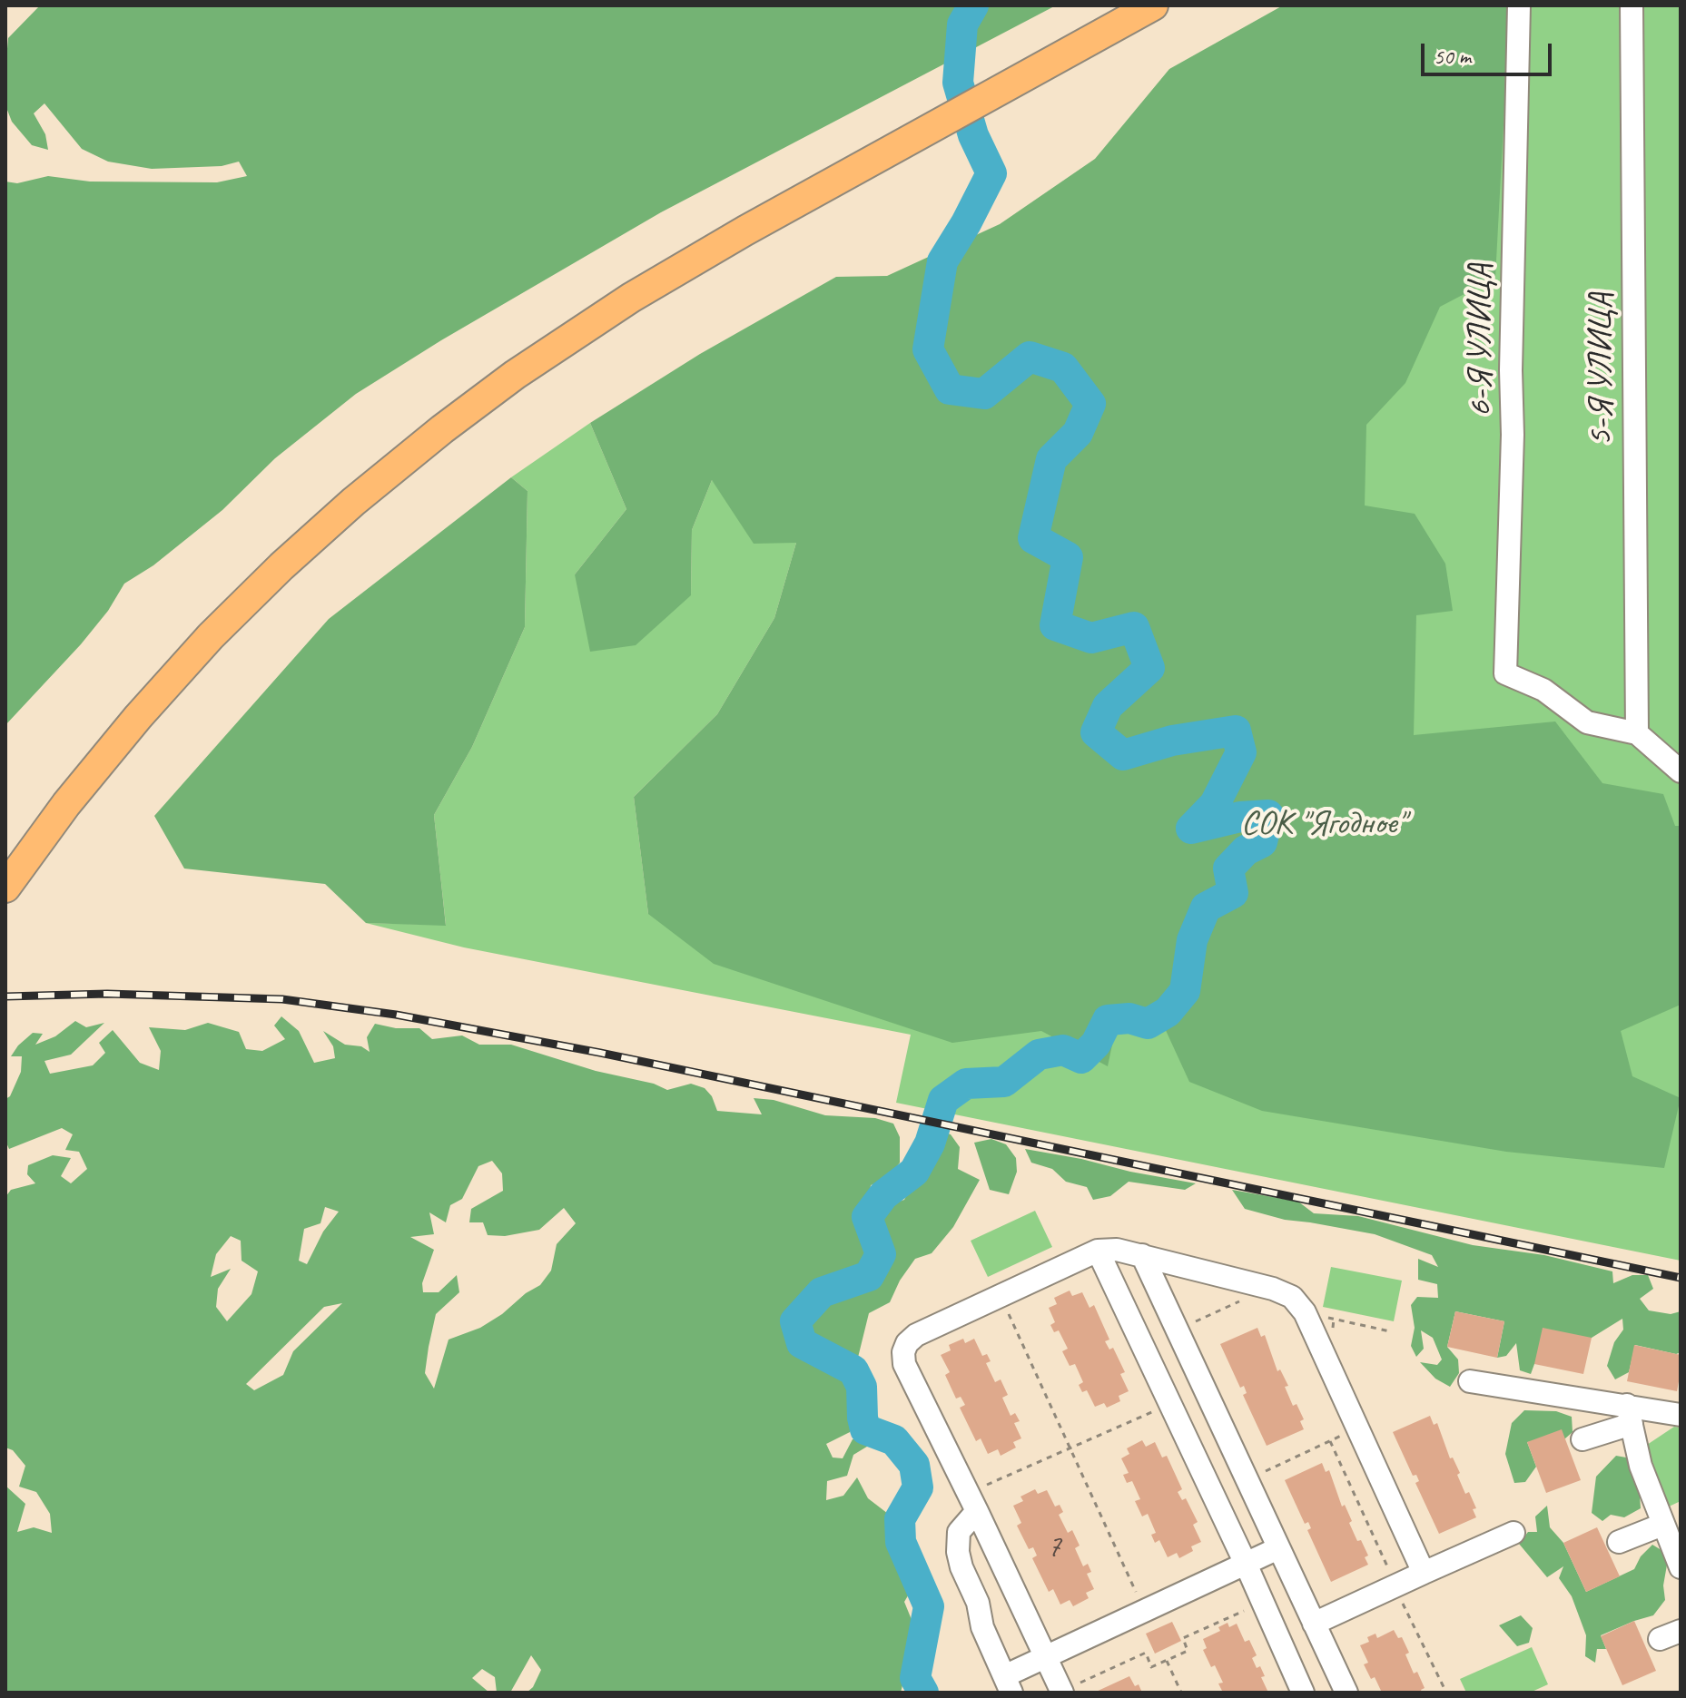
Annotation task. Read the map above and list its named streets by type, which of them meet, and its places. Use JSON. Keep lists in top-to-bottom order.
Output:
{
  "streets": {
    "street": ["6-Я УЛИЦА", "5-Я УЛИЦА"]
  },
  "crossings": [
    ["6-Я УЛИЦА", "5-Я УЛИЦА"]
  ],
  "parks": ["СОК \"Ягодное\""],
  "house_numbers": ["7"],
  "scale_bar": "50 m"
}
